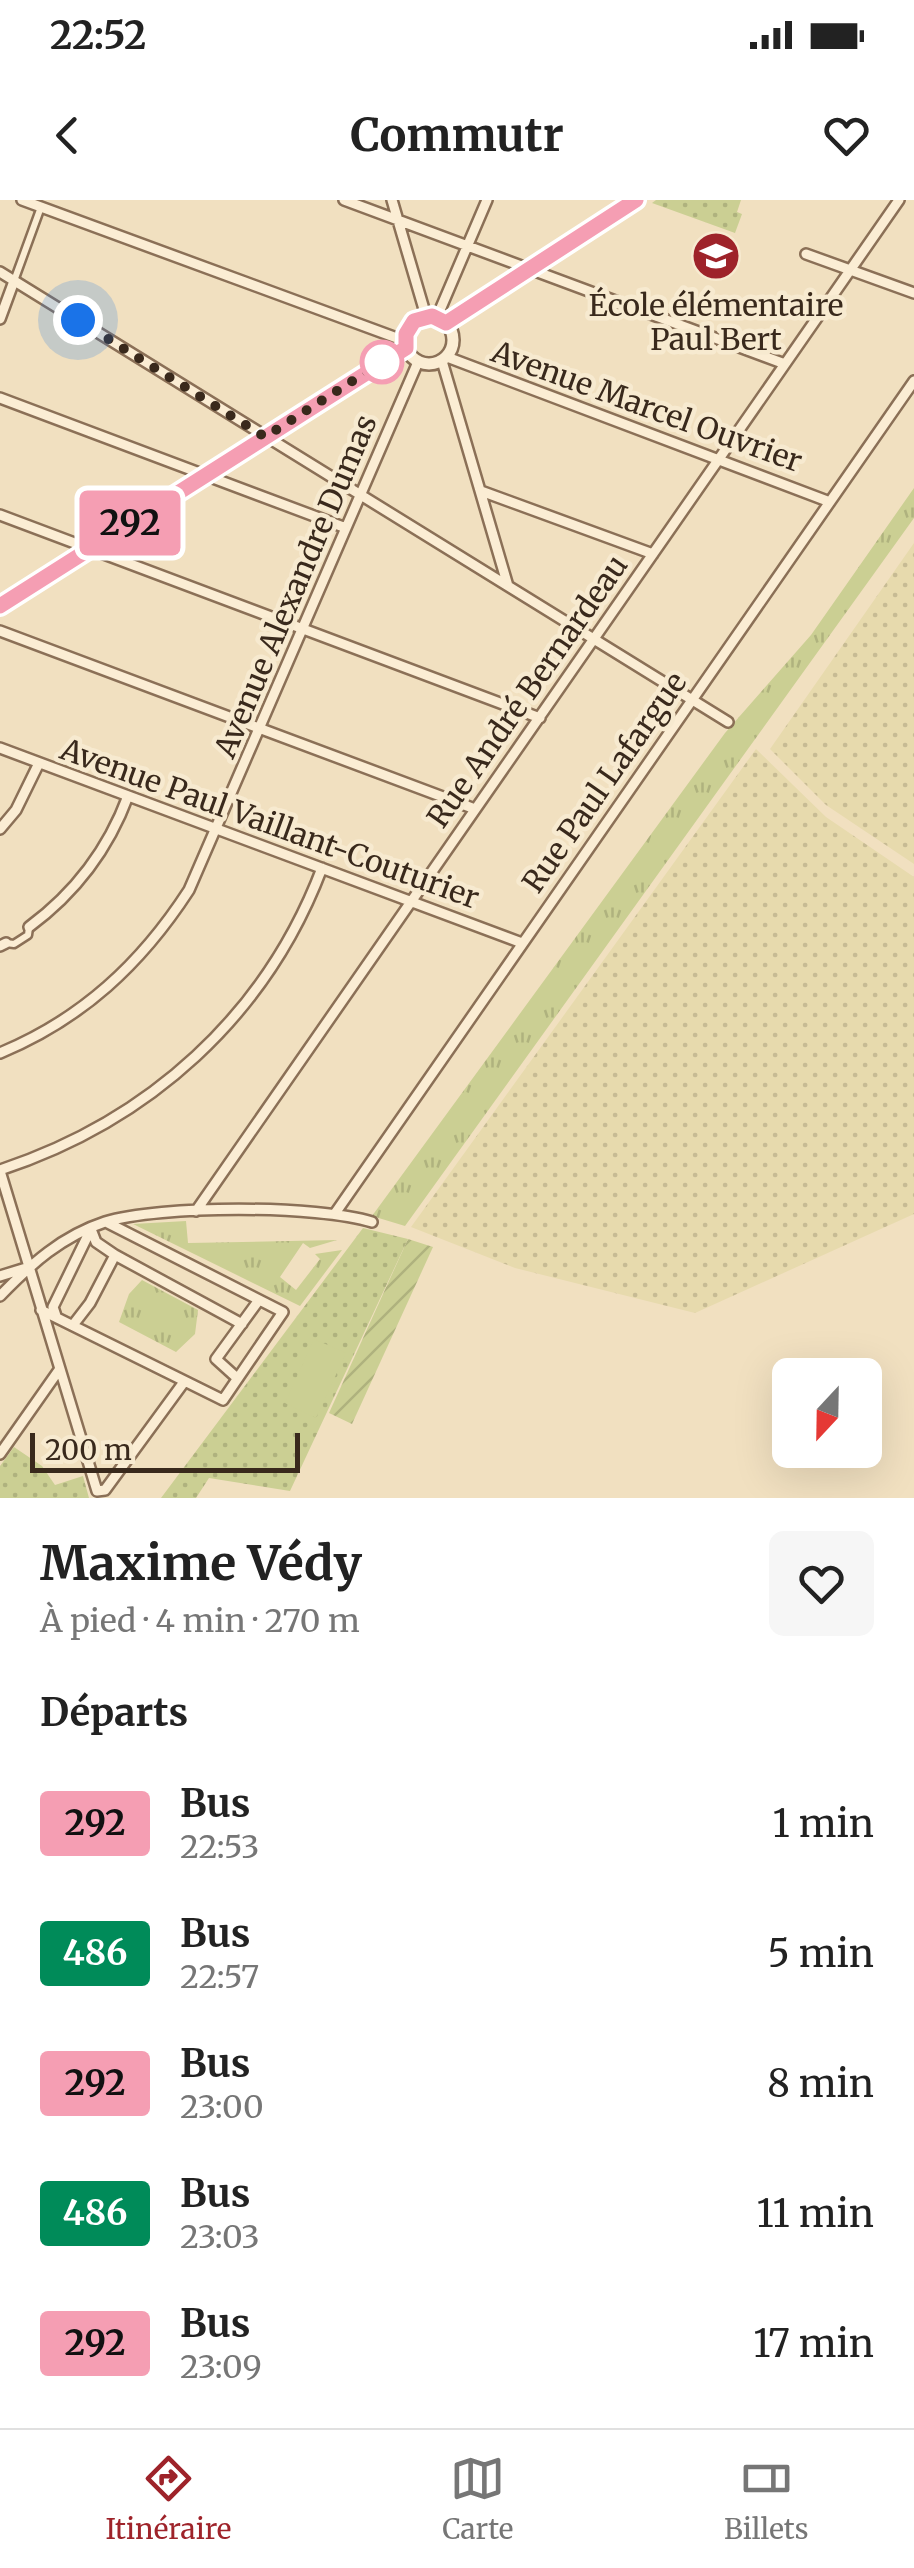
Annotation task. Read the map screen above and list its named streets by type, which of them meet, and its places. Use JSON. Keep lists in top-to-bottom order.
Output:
{
  "streets": {
    "street": [
      "Avenue Marcel Ouvrier",
      "Avenue Alexandre Dumas",
      "Rue André Bernardeau",
      "Rue Paul Lafargue",
      "Avenue Paul Vaillant-Couturier"
    ]
  },
  "crossings": [
    ["Avenue Marcel Ouvrier", "Avenue Alexandre Dumas"],
    ["Avenue Marcel Ouvrier", "Rue André Bernardeau"],
    ["Avenue Marcel Ouvrier", "Rue Paul Lafargue"],
    ["Avenue Alexandre Dumas", "Avenue Paul Vaillant-Couturier"],
    ["Rue André Bernardeau", "Avenue Paul Vaillant-Couturier"],
    ["Rue Paul Lafargue", "Avenue Paul Vaillant-Couturier"]
  ],
  "places": {
    "school or university": ["École élémentaire Paul Bert"]
  },
  "lines": ["bus line 292"],
  "scale_bar": "200 m",
  "north": "bottom",
  "page": {
    "status": "22:52",
    "header": "Commutr",
    "on_map": "292",
    "scale": "200 m",
    "heading": [
      ["Maxime Védy", "À pied · 4 min · 270 m"],
      "Départs"
    ],
    "list": [
      {
        "mark": "292",
        "name": "Bus",
        "note": "22:53",
        "value": "1 min"
      },
      {
        "mark": "486",
        "name": "Bus",
        "note": "22:57",
        "value": "5 min"
      },
      {
        "mark": "292",
        "name": "Bus",
        "note": "23:00",
        "value": "8 min"
      },
      {
        "mark": "486",
        "name": "Bus",
        "note": "23:03",
        "value": "11 min"
      },
      {
        "mark": "292",
        "name": "Bus",
        "note": "23:09",
        "value": "17 min"
      }
    ],
    "tabs": ["Itinéraire", "Carte", "Billets"]
  }
}
